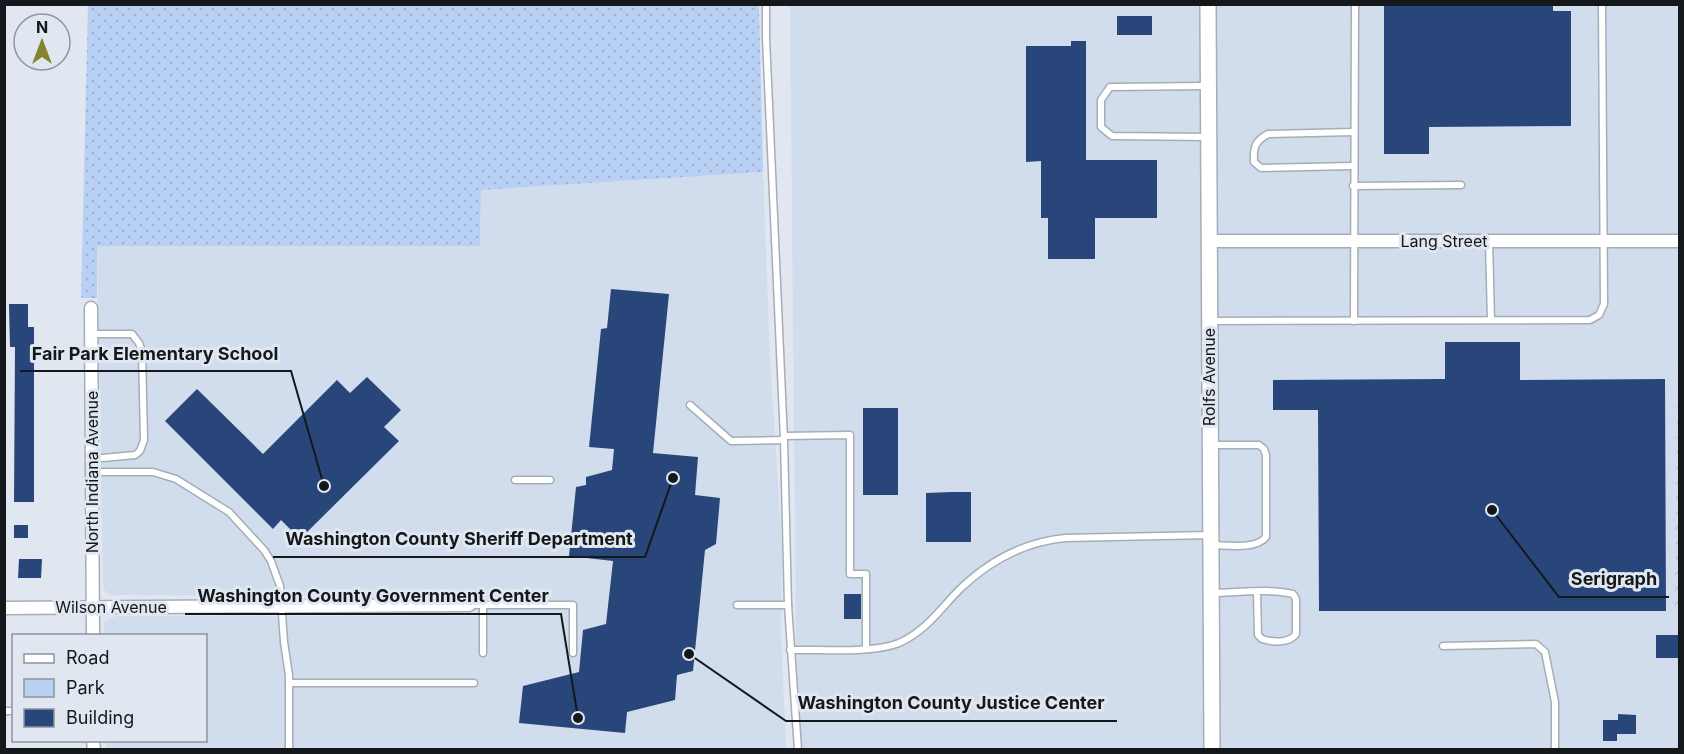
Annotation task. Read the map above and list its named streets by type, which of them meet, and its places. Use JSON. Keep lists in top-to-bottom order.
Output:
{
  "streets": {
    "street": [
      "Lang Street",
      "Rolfs Avenue",
      "North Indiana Avenue",
      "Wilson Avenue"
    ]
  },
  "crossings": [
    ["Lang Street", "Rolfs Avenue"],
    ["North Indiana Avenue", "Wilson Avenue"]
  ],
  "places": [
    "Washington County Sheriff Department",
    "Fair Park Elementary School",
    "Serigraph",
    "Washington County Justice Center",
    "Washington County Government Center"
  ],
  "legend": ["Road", "Park", "Building"],
  "north": "top"
}
